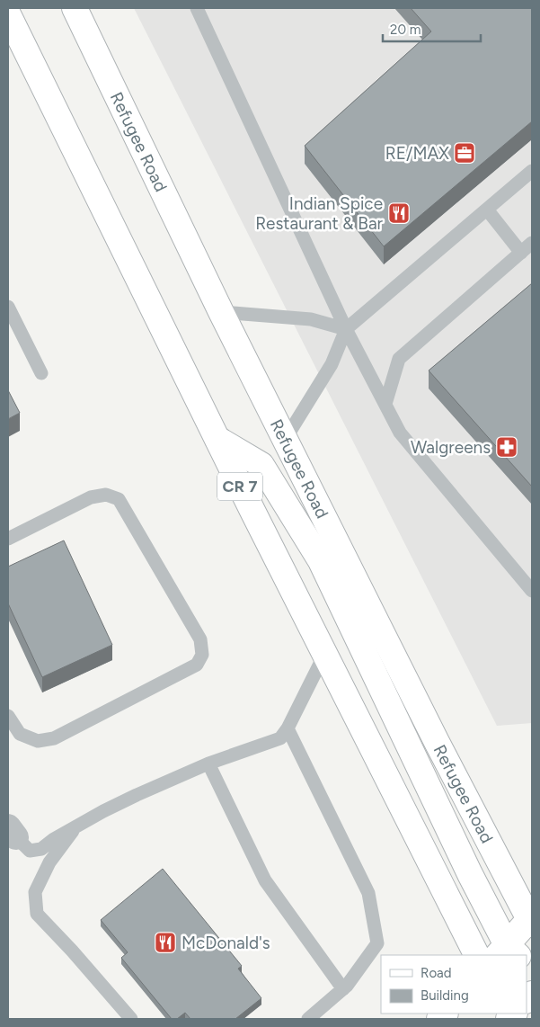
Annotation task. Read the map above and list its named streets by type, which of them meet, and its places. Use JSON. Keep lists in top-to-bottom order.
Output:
{
  "streets": {
    "main road": ["Refugee Road", "CR 7"]
  },
  "crossings": [
    ["Refugee Road", "CR 7"]
  ],
  "places": {
    "office": ["RE/MAX"],
    "restaurant": ["Indian Spice Restaurant & Bar", "McDonald's"],
    "pharmacy": ["Walgreens"]
  },
  "legend": ["Road", "Building"],
  "scale_bar": "20 m"
}
